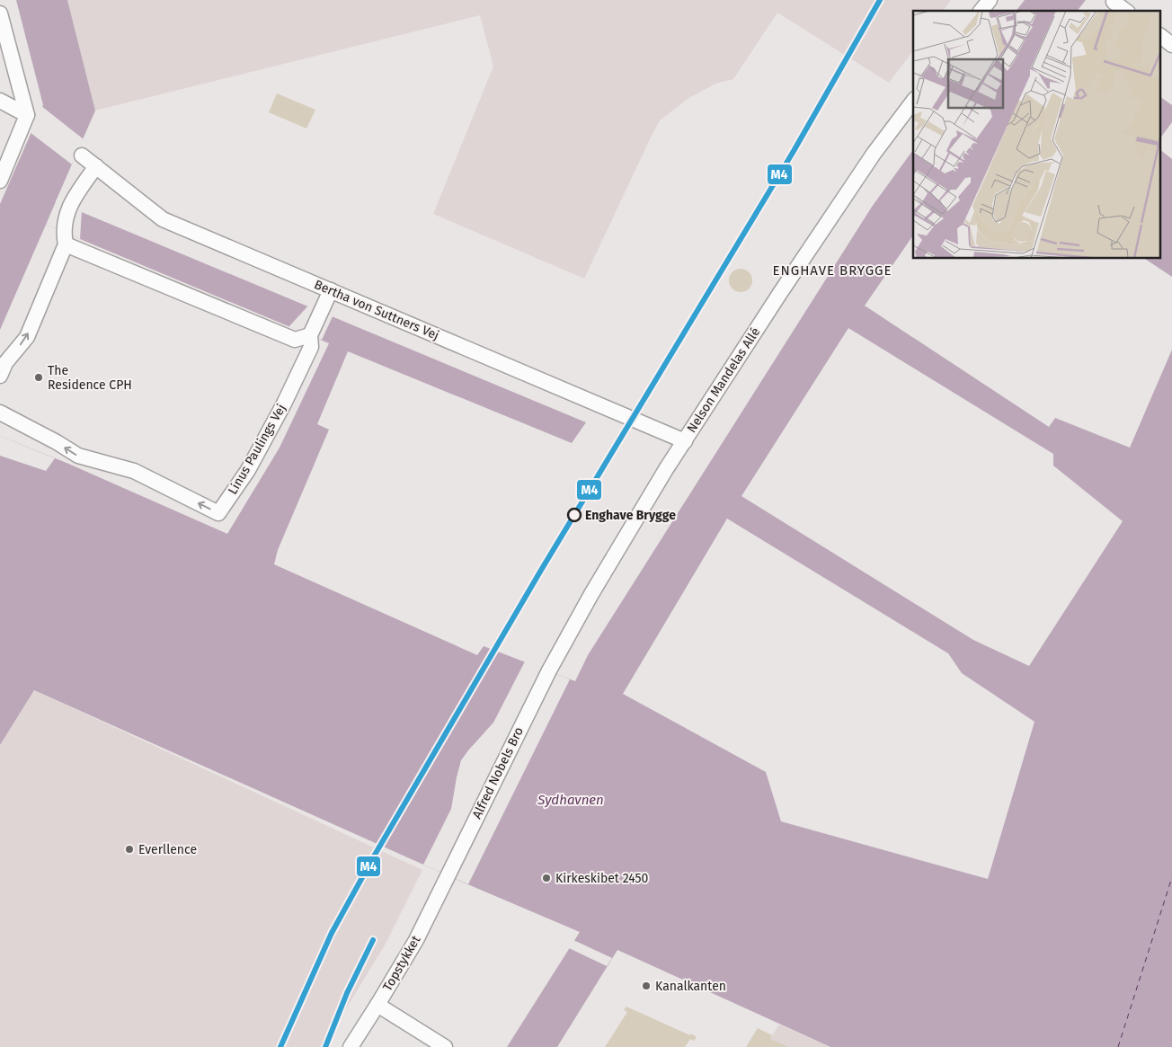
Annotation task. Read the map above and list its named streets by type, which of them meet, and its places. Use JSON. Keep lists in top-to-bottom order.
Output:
{
  "streets": {
    "street": [
      "Bertha von Suttners Vej",
      "Nelson Mandelas Allé",
      "Linus Paulings Vej",
      "Alfred Nobels Bro",
      "Topstykket"
    ]
  },
  "crossings": [
    ["Bertha von Suttners Vej", "Nelson Mandelas Allé"],
    ["Bertha von Suttners Vej", "Linus Paulings Vej"],
    ["Nelson Mandelas Allé", "Alfred Nobels Bro"],
    ["Alfred Nobels Bro", "Topstykket"]
  ],
  "districts": ["ENGHAVE BRYGGE"],
  "water": ["Sydhavnen"],
  "places": [
    "The Residence CPH",
    "Enghave Brygge",
    "Everllence",
    "Kirkeskibet 2450",
    "Kanalkanten"
  ],
  "lines": ["transit line M4"]
}
